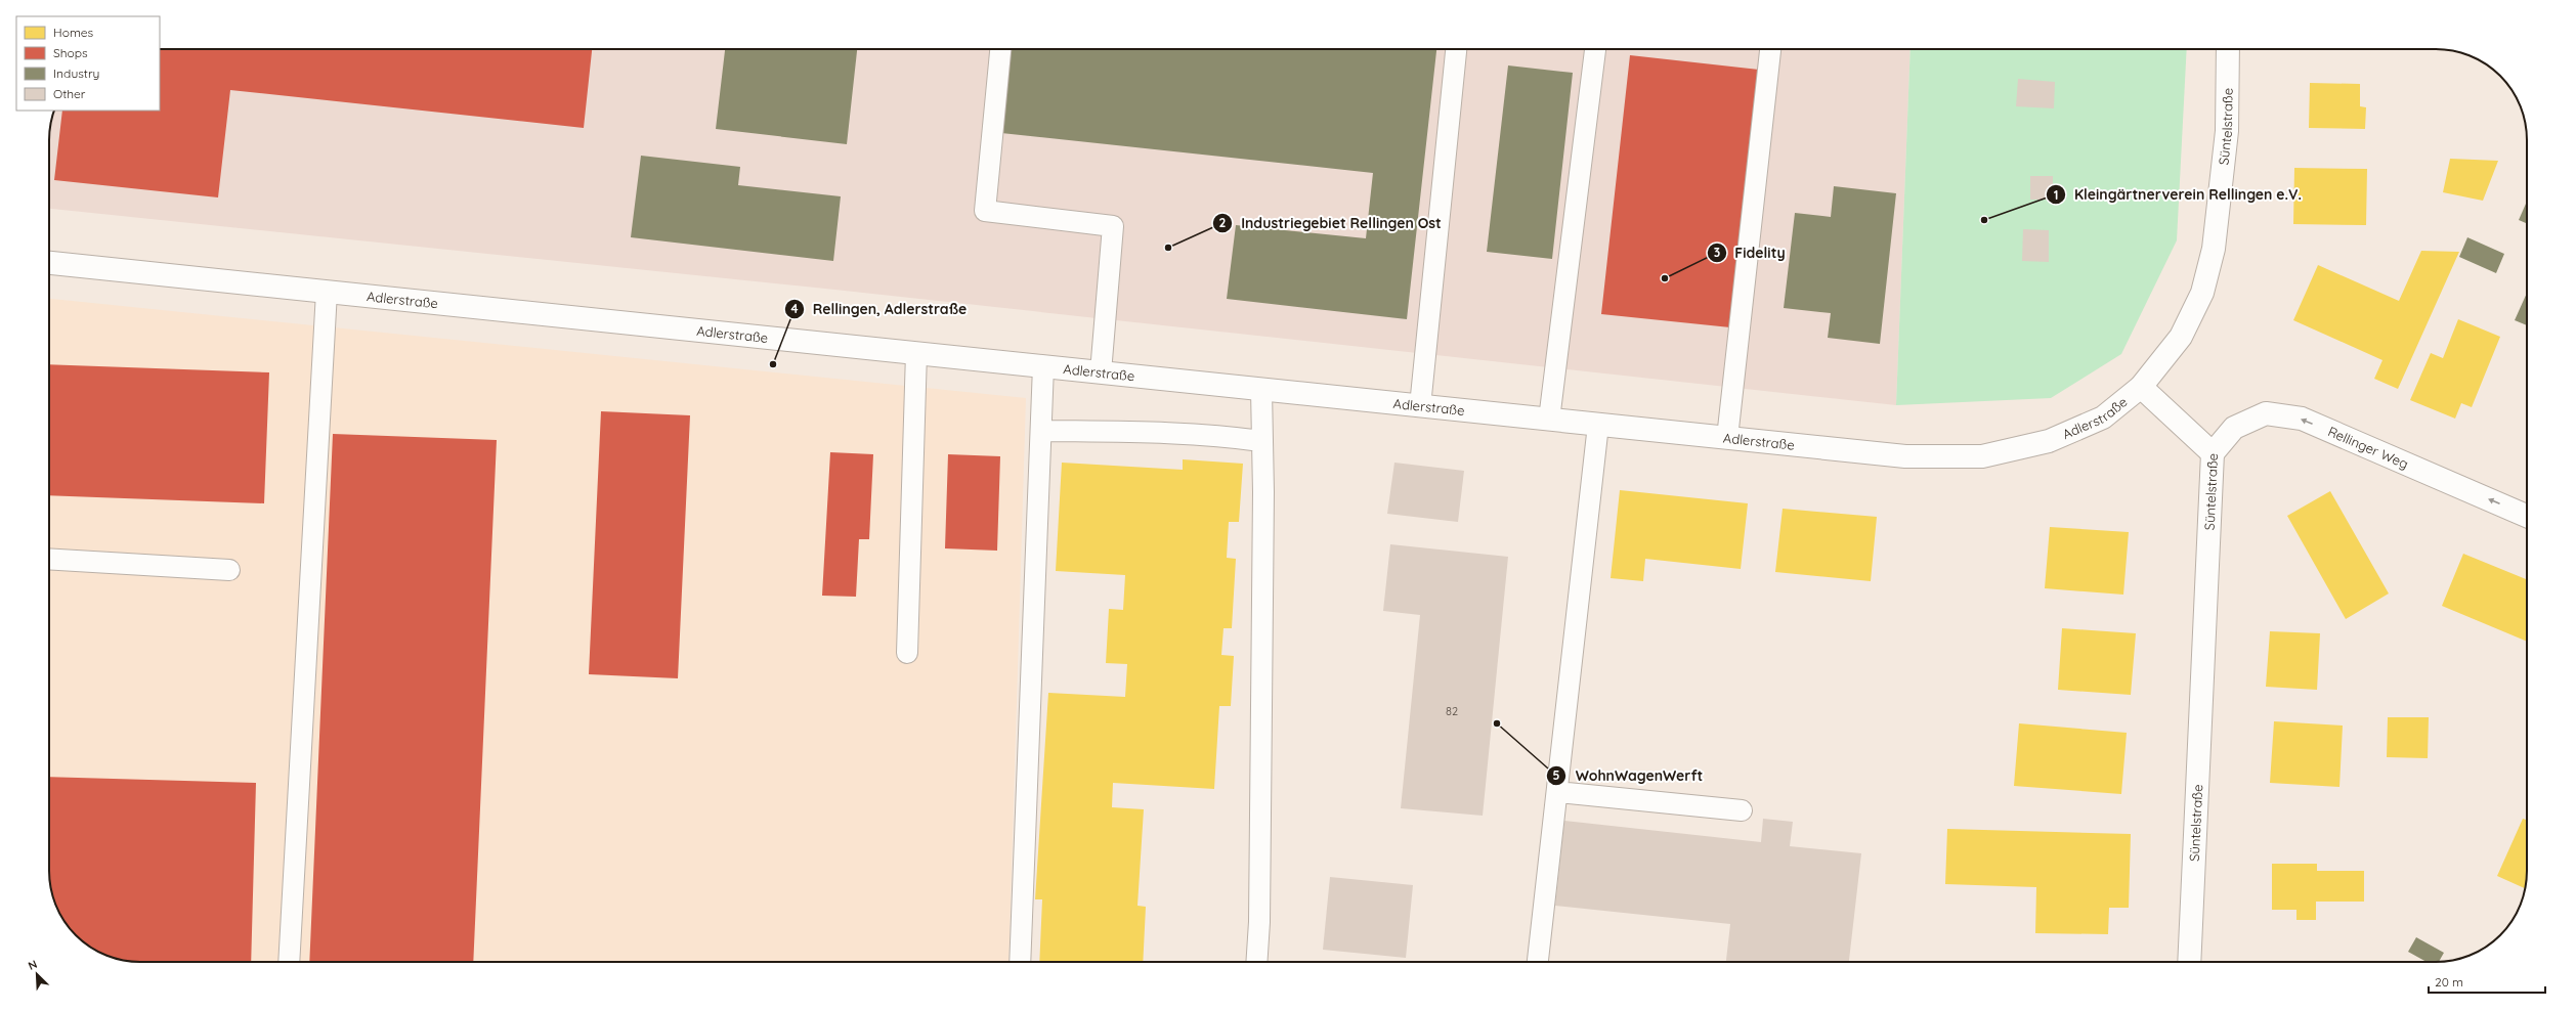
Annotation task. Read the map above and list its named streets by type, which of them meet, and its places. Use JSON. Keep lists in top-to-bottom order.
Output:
{
  "streets": {
    "street": ["Süntelstraße", "Adlerstraße", "Rellinger Weg"]
  },
  "crossings": [
    ["Süntelstraße", "Adlerstraße"],
    ["Süntelstraße", "Rellinger Weg"]
  ],
  "one_way": ["Rellinger Weg"],
  "places": [
    "Kleingärtnerverein Rellingen e.V.",
    "Industriegebiet Rellingen Ost",
    "Fidelity",
    "Rellingen, Adlerstraße",
    "WohnWagenWerft"
  ],
  "house_numbers": ["82"],
  "legend": [
    "Homes",
    "Shops",
    "Industry",
    "Other"
  ],
  "scale_bar": "20 m",
  "north": "top left"
}
